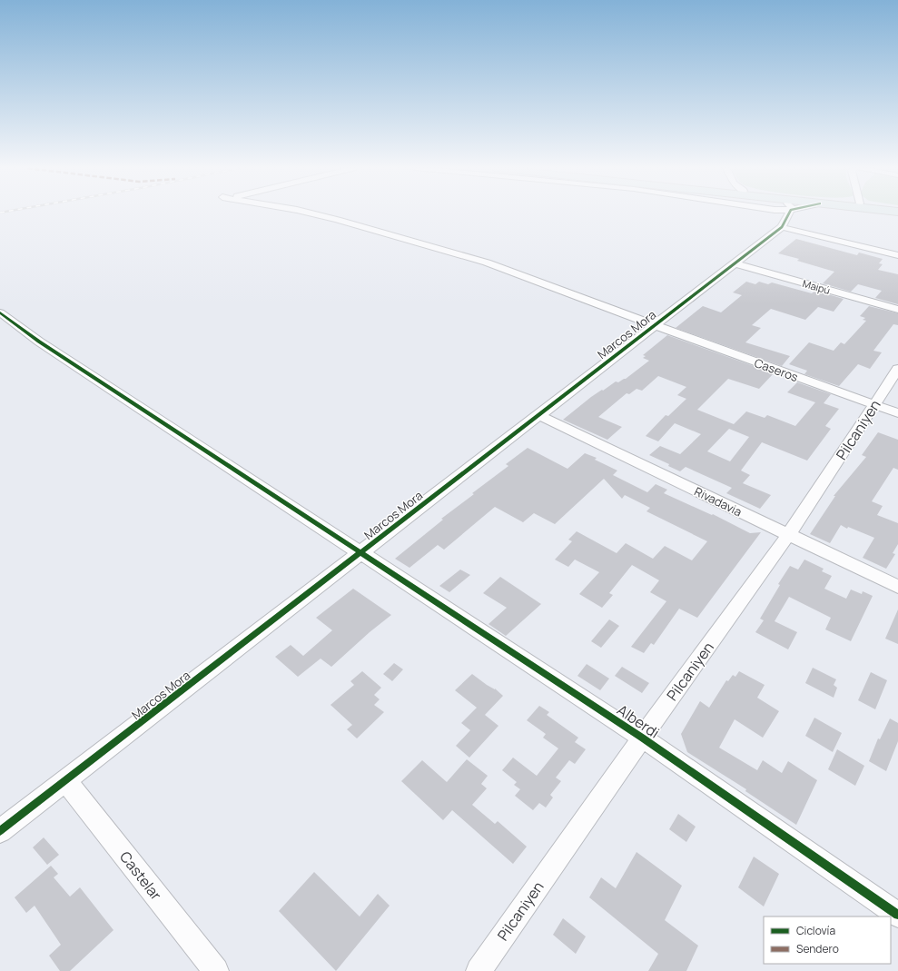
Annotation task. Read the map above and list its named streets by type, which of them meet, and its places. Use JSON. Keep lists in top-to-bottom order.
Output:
{
  "streets": {
    "street": [
      "Maipú",
      "Marcos Mora",
      "Caseros",
      "Pilcaniyen",
      "Rivadavia",
      "Alberdi",
      "Castelar"
    ]
  },
  "crossings": [
    ["Maipú", "Marcos Mora"],
    ["Marcos Mora", "Caseros"],
    ["Marcos Mora", "Rivadavia"],
    ["Marcos Mora", "Alberdi"],
    ["Marcos Mora", "Castelar"],
    ["Caseros", "Pilcaniyen"],
    ["Pilcaniyen", "Rivadavia"],
    ["Pilcaniyen", "Alberdi"]
  ],
  "legend": ["Ciclovía", "Sendero"]
}
